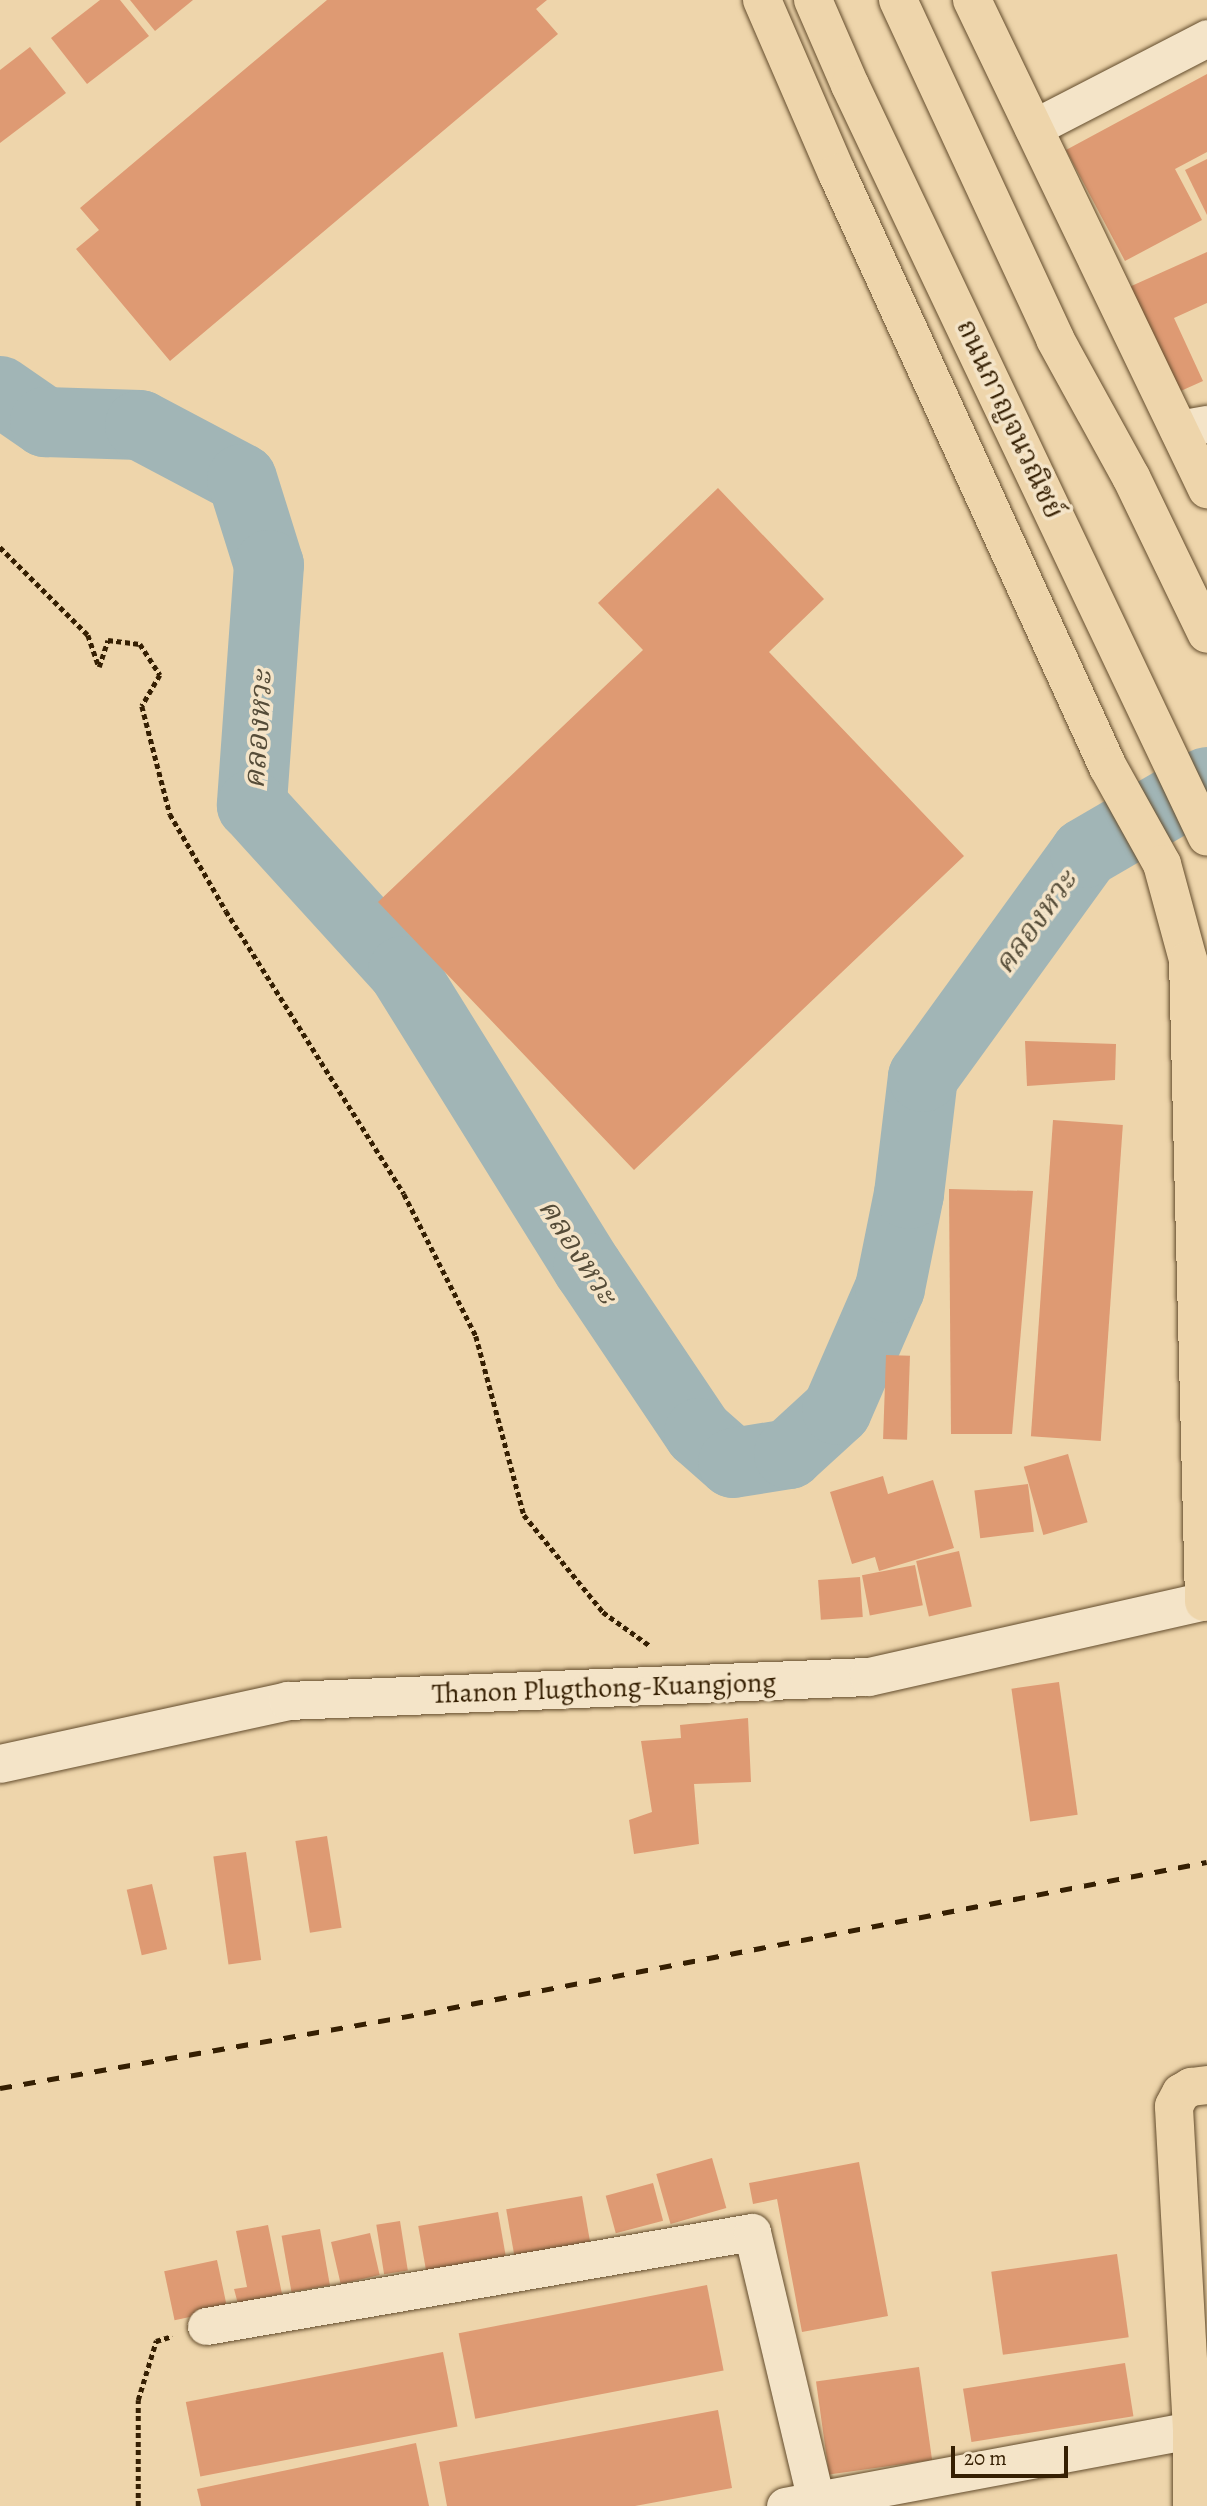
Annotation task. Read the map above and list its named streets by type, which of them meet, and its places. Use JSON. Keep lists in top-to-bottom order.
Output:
{
  "streets": {
    "main road": ["ถนนกาญจนวณิชย์"],
    "street": ["Thanon Plugthong-Kuangjong"]
  },
  "water": ["คลองหวะ"],
  "scale_bar": "20 m"
}
